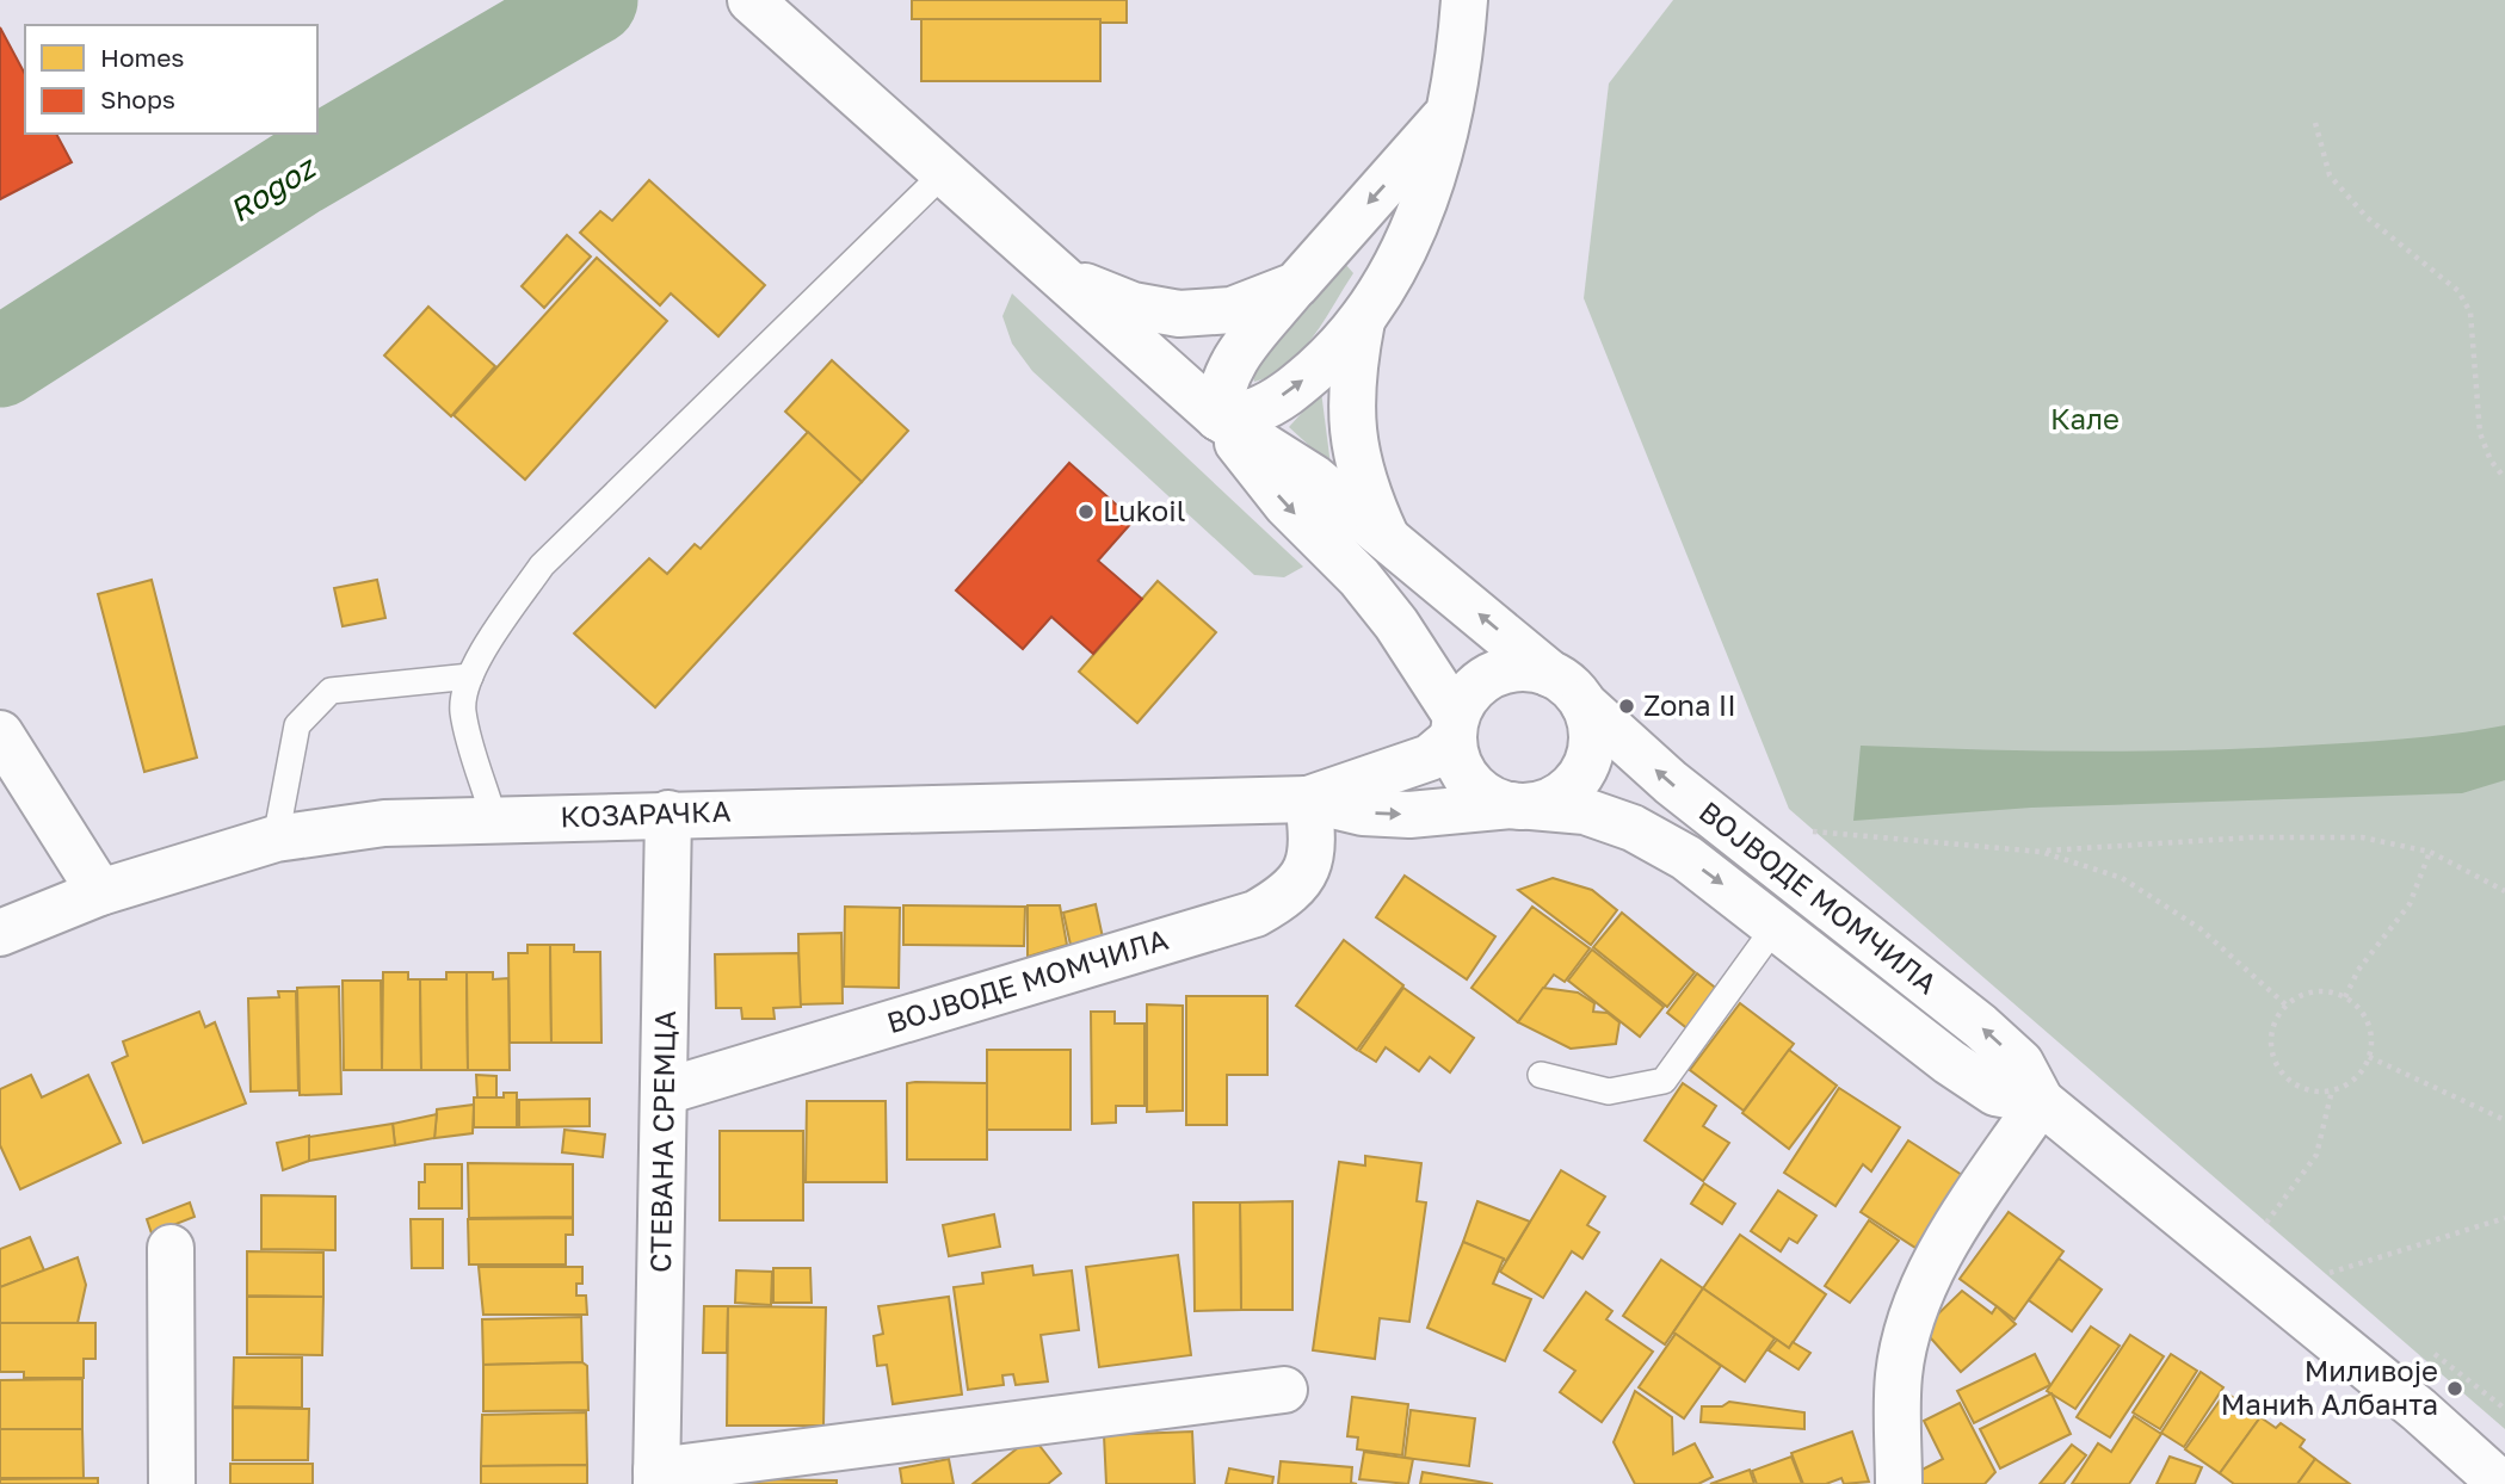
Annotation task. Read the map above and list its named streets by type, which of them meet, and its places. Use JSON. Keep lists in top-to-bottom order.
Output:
{
  "streets": {
    "main road": ["КОЗАРАЧКА", "ВОЈВОДЕ МОМЧИЛА", "СТЕВАНА СРЕМЦА"]
  },
  "crossings": [
    ["КОЗАРАЧКА", "ВОЈВОДЕ МОМЧИЛА"],
    ["КОЗАРАЧКА", "СТЕВАНА СРЕМЦА"],
    ["ВОЈВОДЕ МОМЧИЛА", "СТЕВАНА СРЕМЦА"]
  ],
  "water": ["Rogoz"],
  "parks": ["Кале"],
  "places": ["Lukoil", "Zona II", "Миливоје Манић Албанта"],
  "legend": ["Homes", "Shops"]
}
